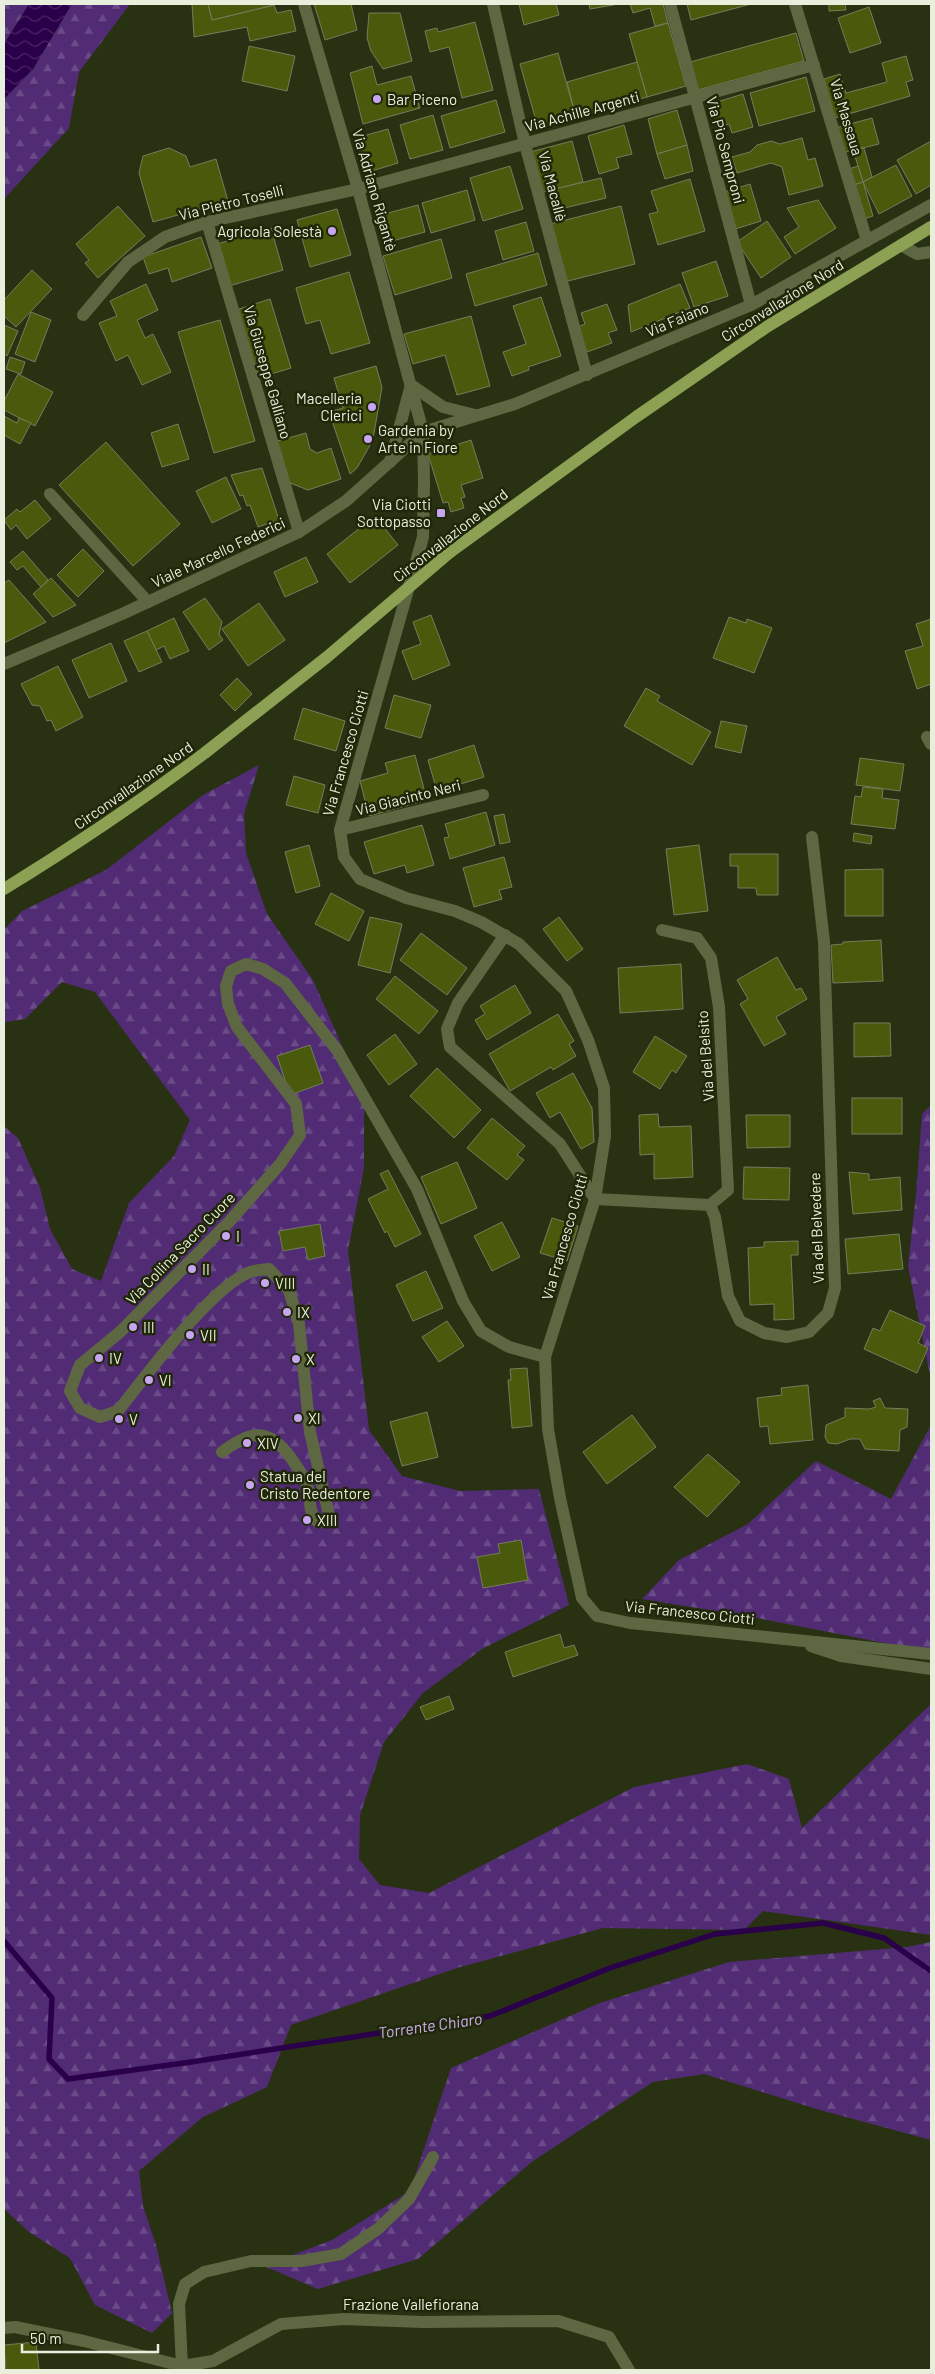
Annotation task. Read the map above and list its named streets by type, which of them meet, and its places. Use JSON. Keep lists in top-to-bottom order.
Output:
{
  "streets": {
    "main road": ["Circonvallazione Nord"],
    "street": [
      "Via Achille Argenti",
      "Via Massaua",
      "Via Pio Semproni",
      "Via Macallè",
      "Via Adriano Rigantè",
      "Via Pietro Toselli",
      "Via Faiano",
      "Via Giuseppe Galliano",
      "Viale Marcello Federici",
      "Via Francesco Ciotti",
      "Via Giacinto Neri",
      "Via del Belsito",
      "Via del Belvedere",
      "Via Collina Sacro Cuore",
      "Frazione Vallefiorana"
    ]
  },
  "crossings": [
    ["Via Achille Argenti", "Via Massaua"],
    ["Via Achille Argenti", "Via Pio Semproni"],
    ["Via Achille Argenti", "Via Macallè"],
    ["Via Achille Argenti", "Via Adriano Rigantè"],
    ["Via Achille Argenti", "Via Pietro Toselli"],
    ["Via Massaua", "Via Faiano"],
    ["Via Pio Semproni", "Via Faiano"],
    ["Via Macallè", "Via Faiano"],
    ["Via Adriano Rigantè", "Via Pietro Toselli"],
    ["Via Adriano Rigantè", "Via Faiano"],
    ["Via Adriano Rigantè", "Viale Marcello Federici"],
    ["Via Adriano Rigantè", "Via Francesco Ciotti"],
    ["Via Pietro Toselli", "Via Giuseppe Galliano"],
    ["Via Faiano", "Viale Marcello Federici"],
    ["Via Faiano", "Via Francesco Ciotti"],
    ["Via Giuseppe Galliano", "Viale Marcello Federici"],
    ["Viale Marcello Federici", "Via Francesco Ciotti"],
    ["Via Francesco Ciotti", "Via Giacinto Neri"],
    ["Via Francesco Ciotti", "Via Collina Sacro Cuore"],
    ["Via del Belsito", "Via del Belvedere"]
  ],
  "water": ["Torrente Chiaro"],
  "places": {
    "other": [
      "Bar Piceno",
      "Agricola Solestà",
      "Macelleria Clerici",
      "Gardenia by Arte in Fiore",
      "I",
      "II",
      "VIII",
      "IX",
      "III",
      "VII",
      "IV",
      "X",
      "VI",
      "XI",
      "V",
      "XIV",
      "Statua del Cristo Redentore",
      "XIII"
    ],
    "transit": ["Via Ciotti Sottopasso"]
  },
  "scale_bar": "50 m"
}
